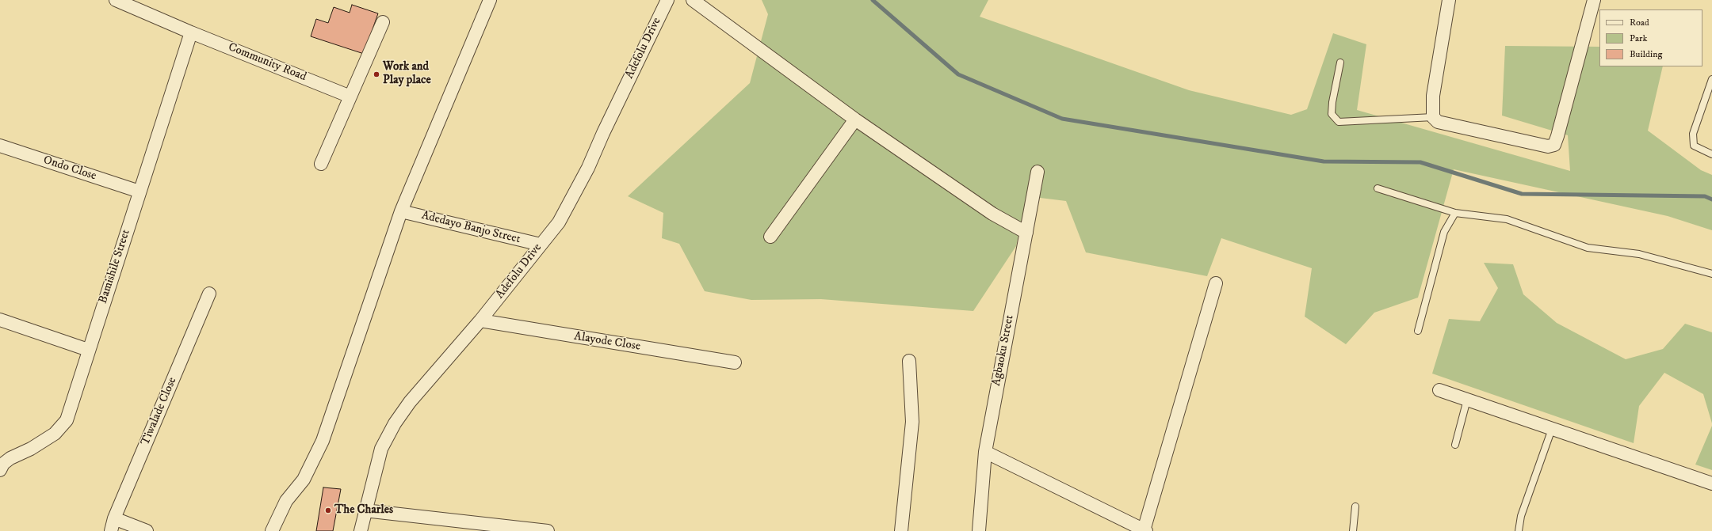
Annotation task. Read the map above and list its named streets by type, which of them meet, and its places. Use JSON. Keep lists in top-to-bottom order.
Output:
{
  "streets": {
    "street": [
      "Adefolu Drive",
      "Community Road",
      "Ondo Close",
      "Adedayo Banjo Street",
      "Bamishile Street",
      "Alayode Close",
      "Agbaoku Street",
      "Tiwalade Close"
    ]
  },
  "crossings": [
    ["Adefolu Drive", "Adedayo Banjo Street"],
    ["Adefolu Drive", "Alayode Close"],
    ["Community Road", "Bamishile Street"],
    ["Ondo Close", "Bamishile Street"]
  ],
  "places": ["Work and Play place", "The Charles"],
  "legend": ["Road", "Park", "Building"]
}
